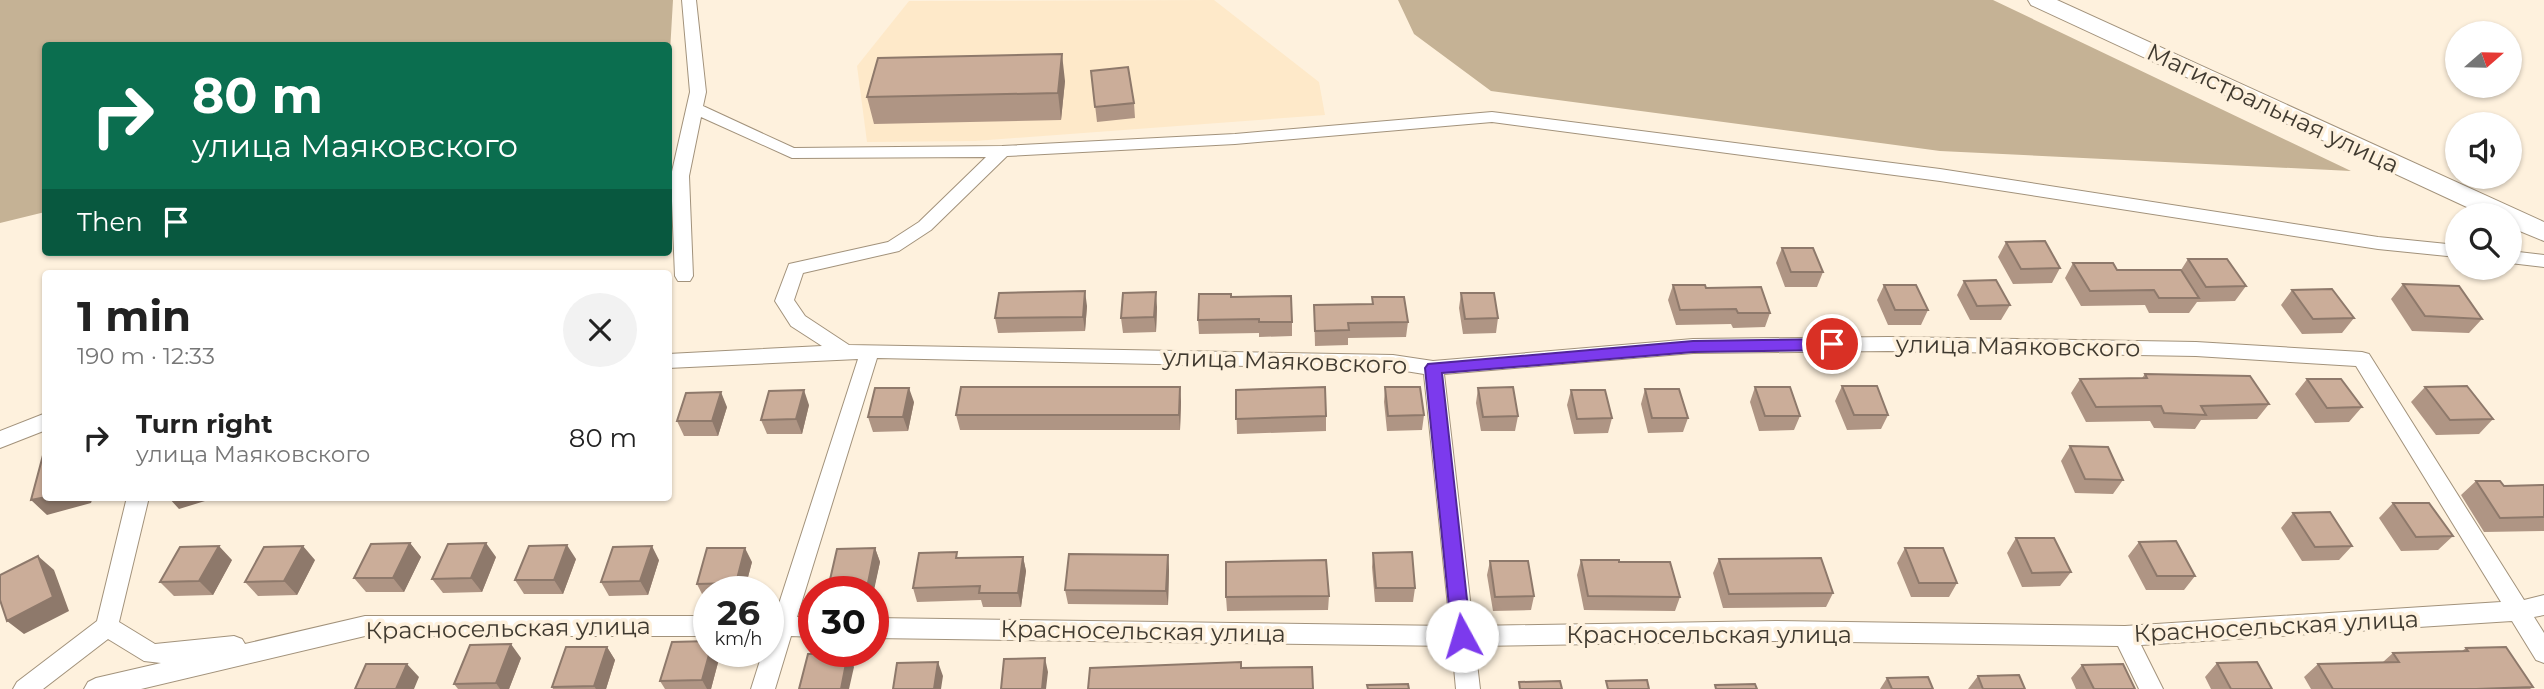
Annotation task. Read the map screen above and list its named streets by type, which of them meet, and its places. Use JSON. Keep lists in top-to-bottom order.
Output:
{
  "streets": {
    "street": ["Магистральная улица", "улица Маяковского", "Красносельская улица"]
  },
  "crossings": [
    ["улица Маяковского", "Красносельская улица"]
  ],
  "north": "right",
  "page": {
    "turn": ["80 m", "улица Маяковского"],
    "then": "Then",
    "heading": ["1 min", "190 m · 12:33"],
    "list": [
      {
        "name": "Turn right",
        "note": "улица Маяковского",
        "value": "80 m"
      }
    ],
    "speed": "26 km/h",
    "limit": "30"
  }
}
